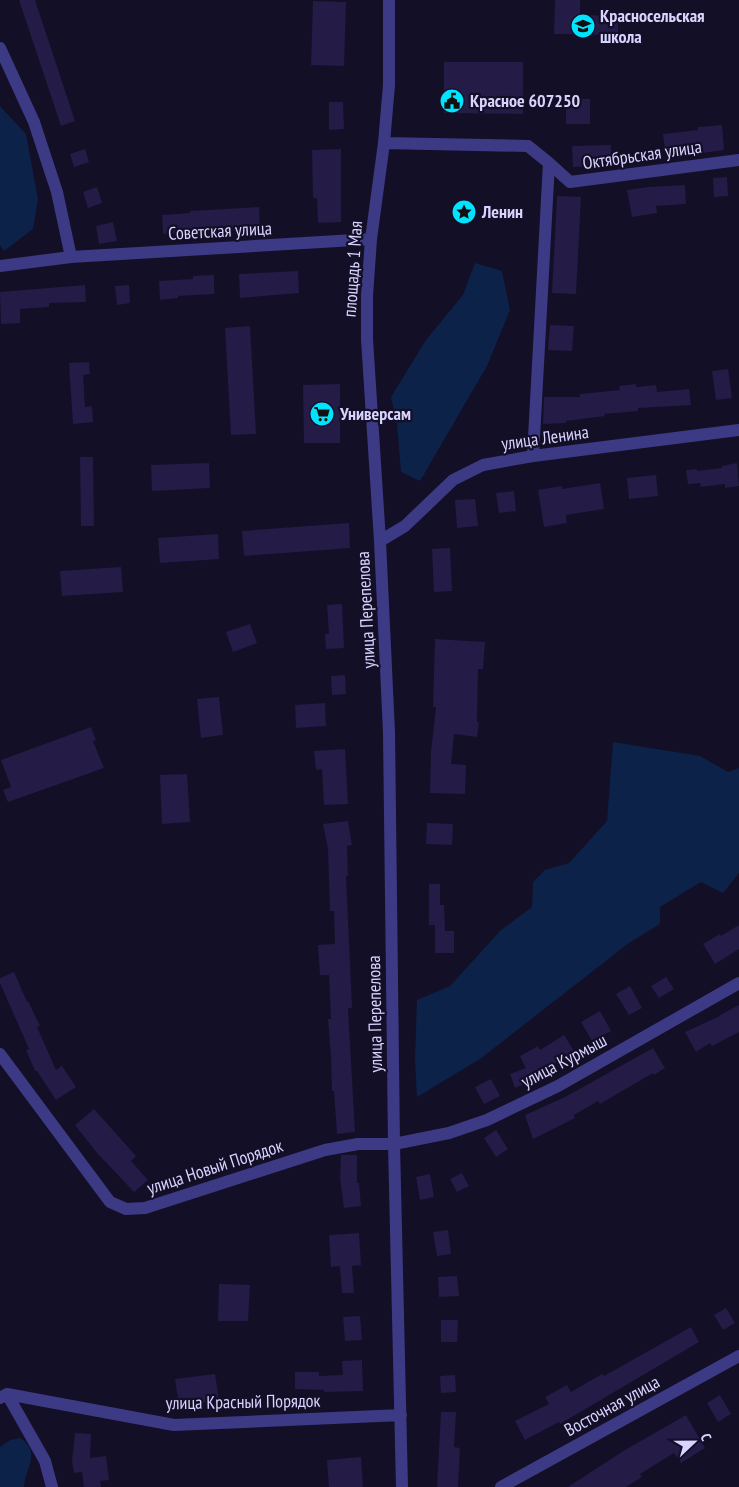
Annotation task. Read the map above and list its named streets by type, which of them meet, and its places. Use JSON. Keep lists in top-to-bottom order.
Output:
{
  "streets": {
    "street": [
      "Октябрьская улица",
      "Советская улица",
      "площадь 1 Мая",
      "улица Ленина",
      "улица Перепелова",
      "улица Курмыш",
      "улица Новый Порядок",
      "улица Красный Порядок",
      "Восточная улица"
    ]
  },
  "crossings": [
    ["Октябрьская улица", "площадь 1 Мая"],
    ["Советская улица", "площадь 1 Мая"],
    ["площадь 1 Мая", "улица Ленина"],
    ["площадь 1 Мая", "улица Перепелова"],
    ["улица Ленина", "улица Перепелова"],
    ["улица Перепелова", "улица Курмыш"],
    ["улица Перепелова", "улица Новый Порядок"],
    ["улица Перепелова", "улица Красный Порядок"],
    ["улица Курмыш", "улица Новый Порядок"]
  ],
  "places": {
    "school or university": ["Красносельская школа"],
    "public building": ["Красное 607250"],
    "place": ["Ленин"],
    "supermarket": ["Универсам"]
  },
  "north": "right"
}
